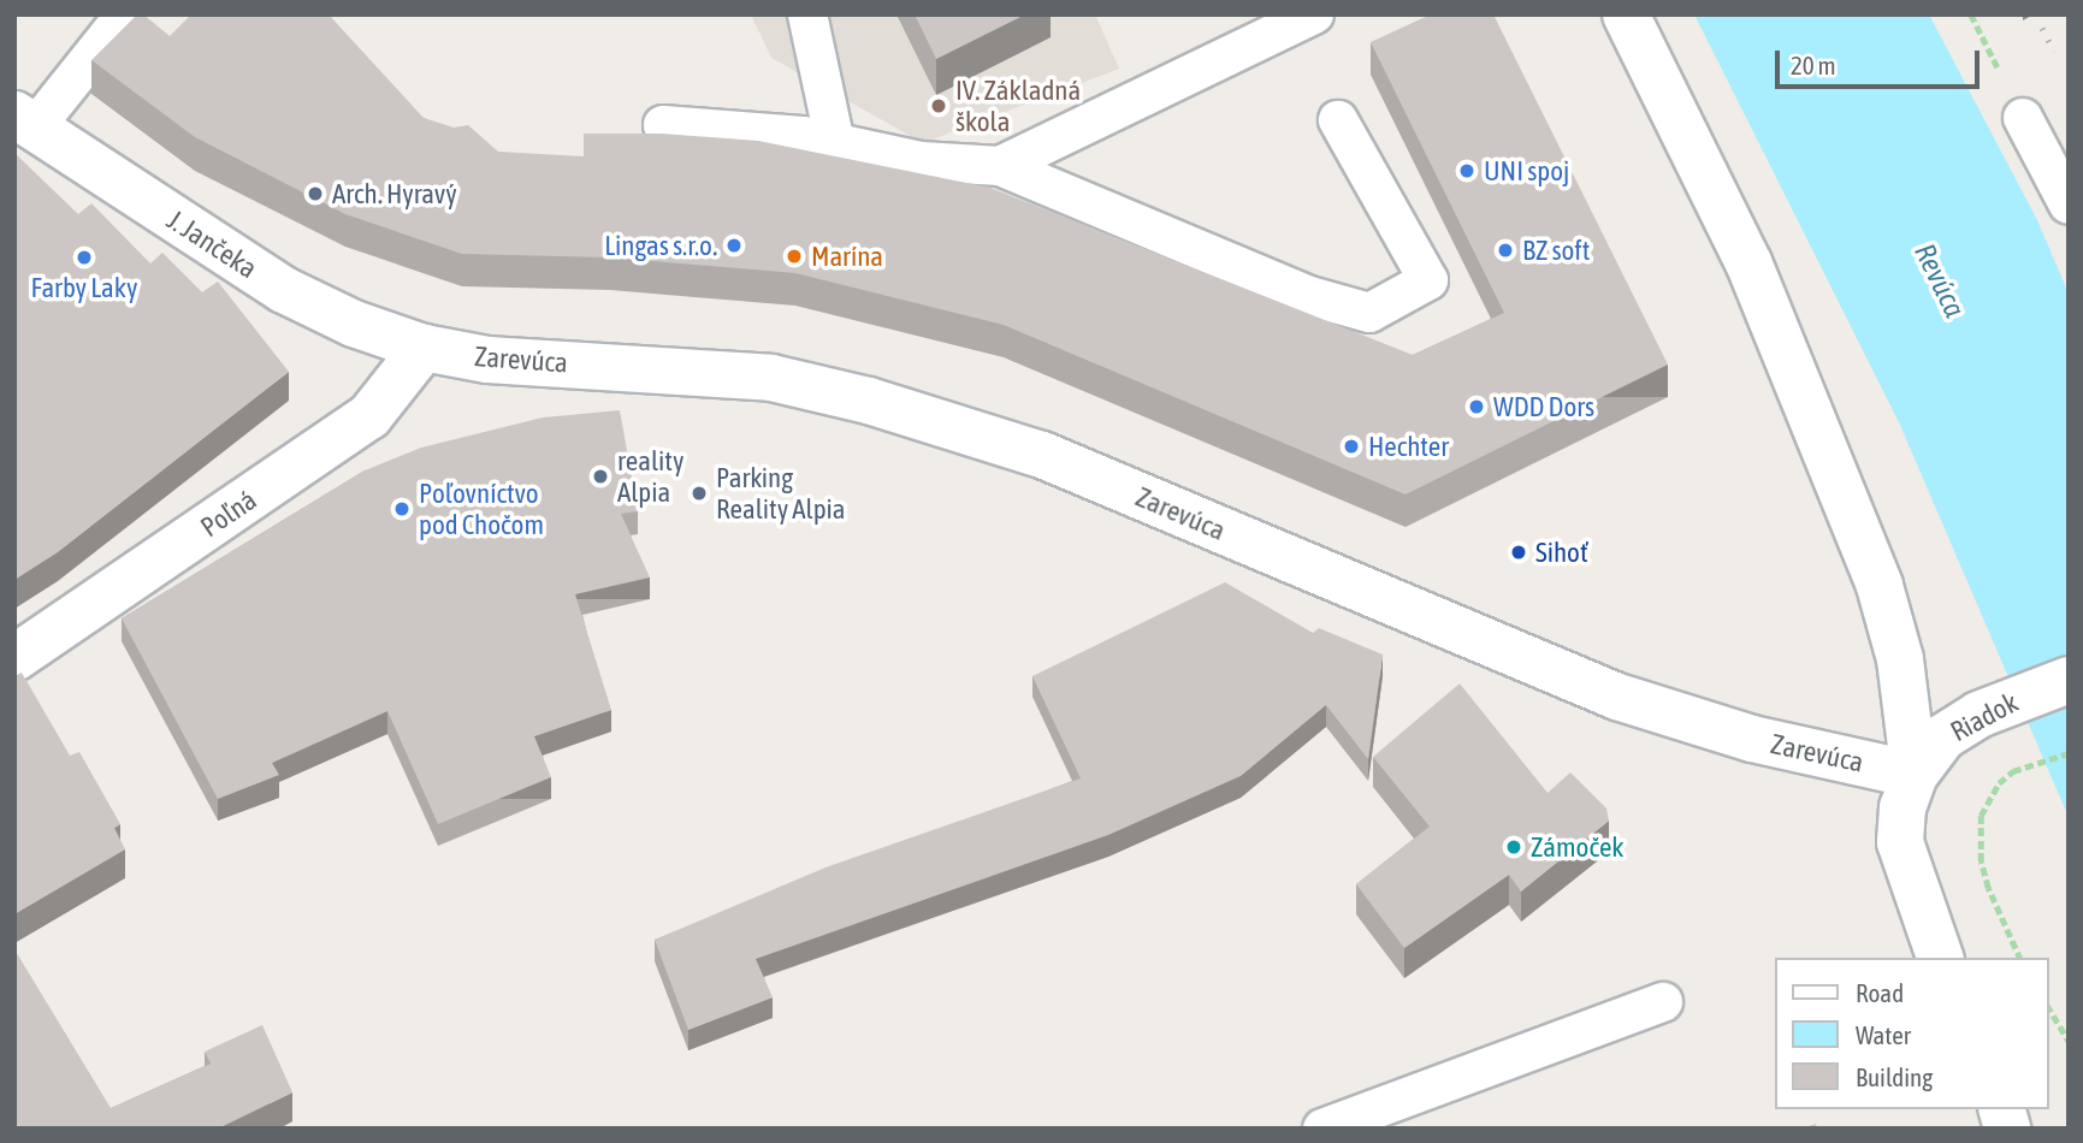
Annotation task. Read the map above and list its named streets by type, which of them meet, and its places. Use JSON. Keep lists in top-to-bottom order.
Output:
{
  "streets": {
    "street": [
      "J. Jančeka",
      "Zarevúca",
      "Poľná",
      "Riadok"
    ]
  },
  "crossings": [
    ["J. Jančeka", "Zarevúca"],
    ["J. Jančeka", "Poľná"],
    ["Zarevúca", "Poľná"],
    ["Zarevúca", "Riadok"]
  ],
  "water": ["Revúca"],
  "places": [
    "IV. Základná škola",
    "UNI spoj",
    "Arch. Hyravý",
    "Lingas s.r.o.",
    "BZ soft",
    "Marína",
    "Farby Laky",
    "WDD Dors",
    "Hechter",
    "reality Alpia",
    "Parking Reality Alpia",
    "Poľovníctvo pod Chočom",
    "Sihoť",
    "Zámoček"
  ],
  "legend": ["Road", "Water", "Building"],
  "scale_bar": "20 m"
}
